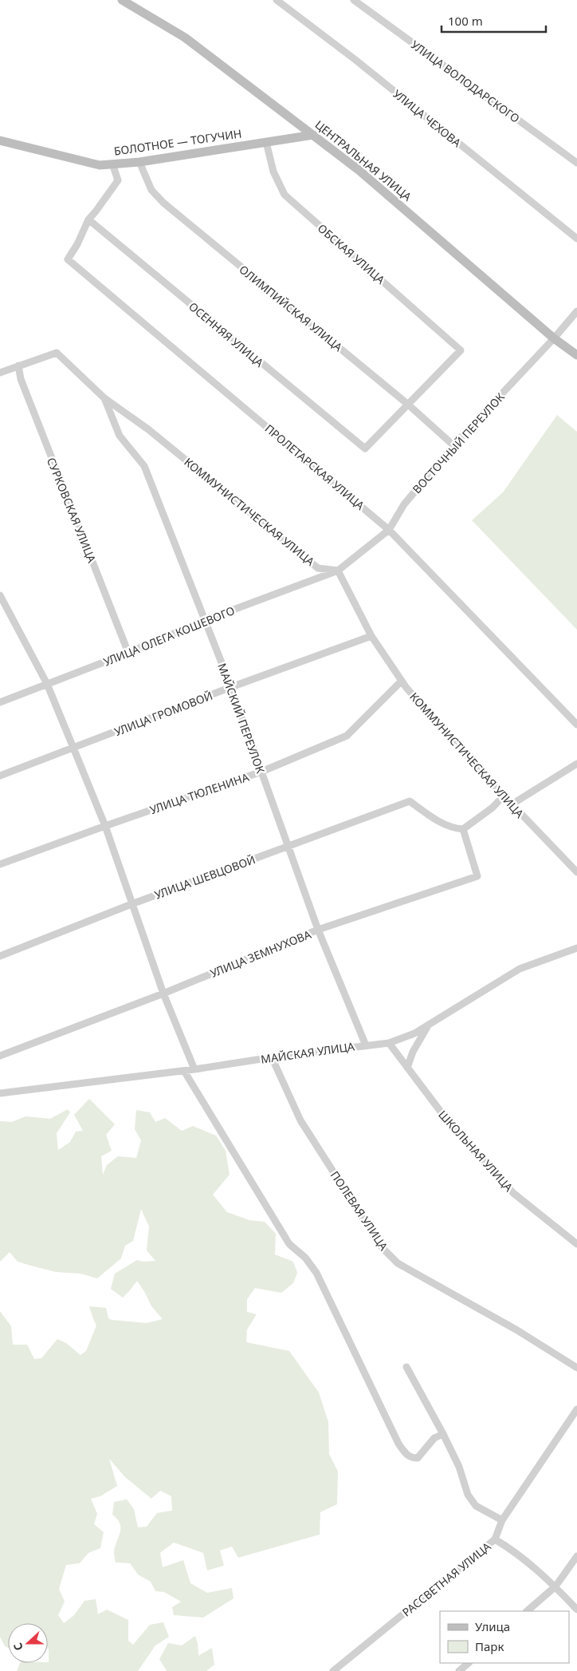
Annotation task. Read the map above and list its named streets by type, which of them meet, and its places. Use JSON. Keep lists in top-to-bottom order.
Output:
{
  "streets": {
    "main road": ["БОЛОТНОЕ — ТОГУЧИН", "ЦЕНТРАЛЬНАЯ УЛИЦА"],
    "street": [
      "УЛИЦА ВОЛОДАРСКОГО",
      "УЛИЦА ЧЕХОВА",
      "ОБСКАЯ УЛИЦА",
      "ОЛИМПИЙСКАЯ УЛИЦА",
      "ОСЕННЯЯ УЛИЦА",
      "ВОСТОЧНЫЙ ПЕРЕУЛОК",
      "ПРОЛЕТАРСКАЯ УЛИЦА",
      "СУРКОВСКАЯ УЛИЦА",
      "КОММУНИСТИЧЕСКАЯ УЛИЦА",
      "УЛИЦА ОЛЕГА КОШЕВОГО",
      "УЛИЦА ГРОМОВОЙ",
      "МАЙСКИЙ ПЕРЕУЛОК",
      "УЛИЦА ТЮЛЕНИНА",
      "УЛИЦА ШЕВЦОВОЙ",
      "УЛИЦА ЗЕМНУХОВА",
      "МАЙСКАЯ УЛИЦА",
      "ШКОЛЬНАЯ УЛИЦА",
      "ПОЛЕВАЯ УЛИЦА",
      "РАССВЕТНАЯ УЛИЦА"
    ]
  },
  "crossings": [
    ["БОЛОТНОЕ — ТОГУЧИН", "ЦЕНТРАЛЬНАЯ УЛИЦА"],
    ["БОЛОТНОЕ — ТОГУЧИН", "ОБСКАЯ УЛИЦА"],
    ["БОЛОТНОЕ — ТОГУЧИН", "ОЛИМПИЙСКАЯ УЛИЦА"],
    ["ЦЕНТРАЛЬНАЯ УЛИЦА", "ВОСТОЧНЫЙ ПЕРЕУЛОК"],
    ["ОБСКАЯ УЛИЦА", "ОЛИМПИЙСКАЯ УЛИЦА"],
    ["ОБСКАЯ УЛИЦА", "ОСЕННЯЯ УЛИЦА"],
    ["ОЛИМПИЙСКАЯ УЛИЦА", "ОСЕННЯЯ УЛИЦА"],
    ["ОЛИМПИЙСКАЯ УЛИЦА", "ВОСТОЧНЫЙ ПЕРЕУЛОК"],
    ["ОСЕННЯЯ УЛИЦА", "ПРОЛЕТАРСКАЯ УЛИЦА"],
    ["ВОСТОЧНЫЙ ПЕРЕУЛОК", "ПРОЛЕТАРСКАЯ УЛИЦА"],
    ["ВОСТОЧНЫЙ ПЕРЕУЛОК", "КОММУНИСТИЧЕСКАЯ УЛИЦА"],
    ["ВОСТОЧНЫЙ ПЕРЕУЛОК", "УЛИЦА ОЛЕГА КОШЕВОГО"],
    ["СУРКОВСКАЯ УЛИЦА", "КОММУНИСТИЧЕСКАЯ УЛИЦА"],
    ["СУРКОВСКАЯ УЛИЦА", "УЛИЦА ОЛЕГА КОШЕВОГО"],
    ["КОММУНИСТИЧЕСКАЯ УЛИЦА", "УЛИЦА ОЛЕГА КОШЕВОГО"],
    ["КОММУНИСТИЧЕСКАЯ УЛИЦА", "УЛИЦА ГРОМОВОЙ"],
    ["КОММУНИСТИЧЕСКАЯ УЛИЦА", "МАЙСКИЙ ПЕРЕУЛОК"],
    ["КОММУНИСТИЧЕСКАЯ УЛИЦА", "УЛИЦА ТЮЛЕНИНА"],
    ["УЛИЦА ОЛЕГА КОШЕВОГО", "МАЙСКИЙ ПЕРЕУЛОК"],
    ["УЛИЦА ГРОМОВОЙ", "МАЙСКИЙ ПЕРЕУЛОК"],
    ["МАЙСКИЙ ПЕРЕУЛОК", "УЛИЦА ТЮЛЕНИНА"],
    ["МАЙСКИЙ ПЕРЕУЛОК", "УЛИЦА ШЕВЦОВОЙ"],
    ["МАЙСКИЙ ПЕРЕУЛОК", "УЛИЦА ЗЕМНУХОВА"],
    ["МАЙСКИЙ ПЕРЕУЛОК", "МАЙСКАЯ УЛИЦА"],
    ["УЛИЦА ШЕВЦОВОЙ", "УЛИЦА ЗЕМНУХОВА"],
    ["МАЙСКАЯ УЛИЦА", "ШКОЛЬНАЯ УЛИЦА"],
    ["МАЙСКАЯ УЛИЦА", "ПОЛЕВАЯ УЛИЦА"]
  ],
  "legend": ["Улица", "Парк"],
  "scale_bar": "100 m",
  "north": "left"
}
